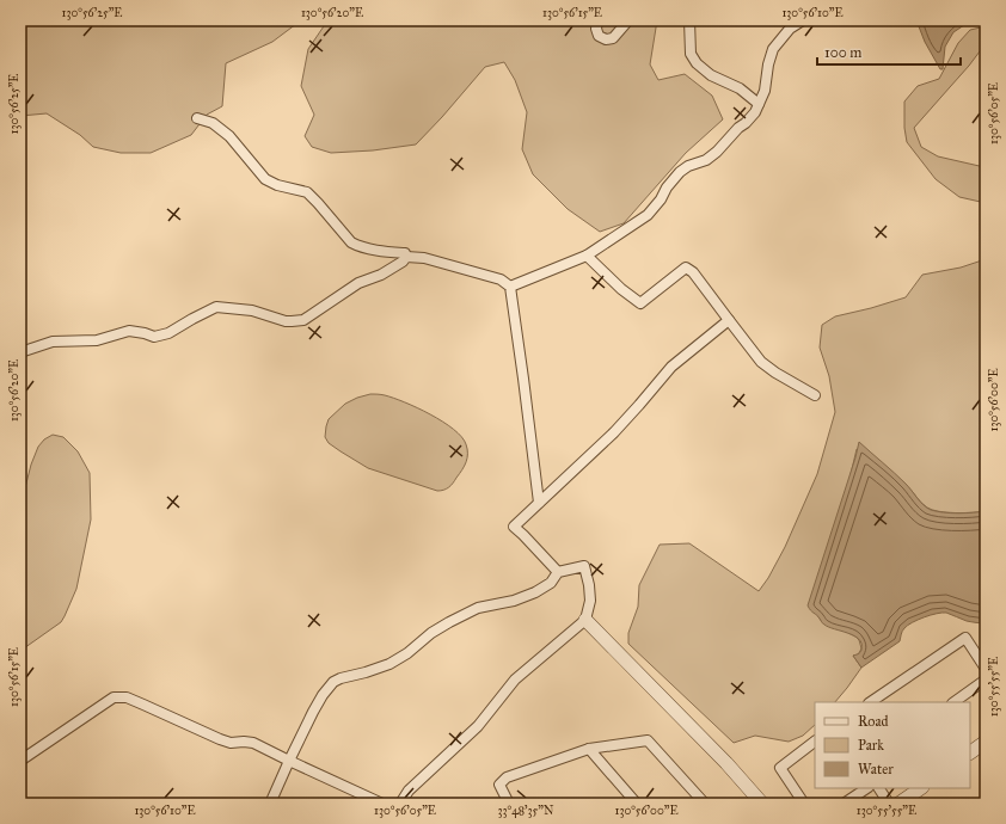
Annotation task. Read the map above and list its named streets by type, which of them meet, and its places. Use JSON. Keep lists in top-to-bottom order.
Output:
{
  "legend": ["Road", "Park", "Water"],
  "scale_bar": "100 m",
  "coordinates": [
    "130°56'25\"E",
    "130°56'20\"E",
    "130°56'15\"E",
    "130°56'10\"E",
    "130°56'05\"E",
    "130°56'00\"E",
    "130°55'55\"E",
    "33°48'35\"N"
  ]
}
